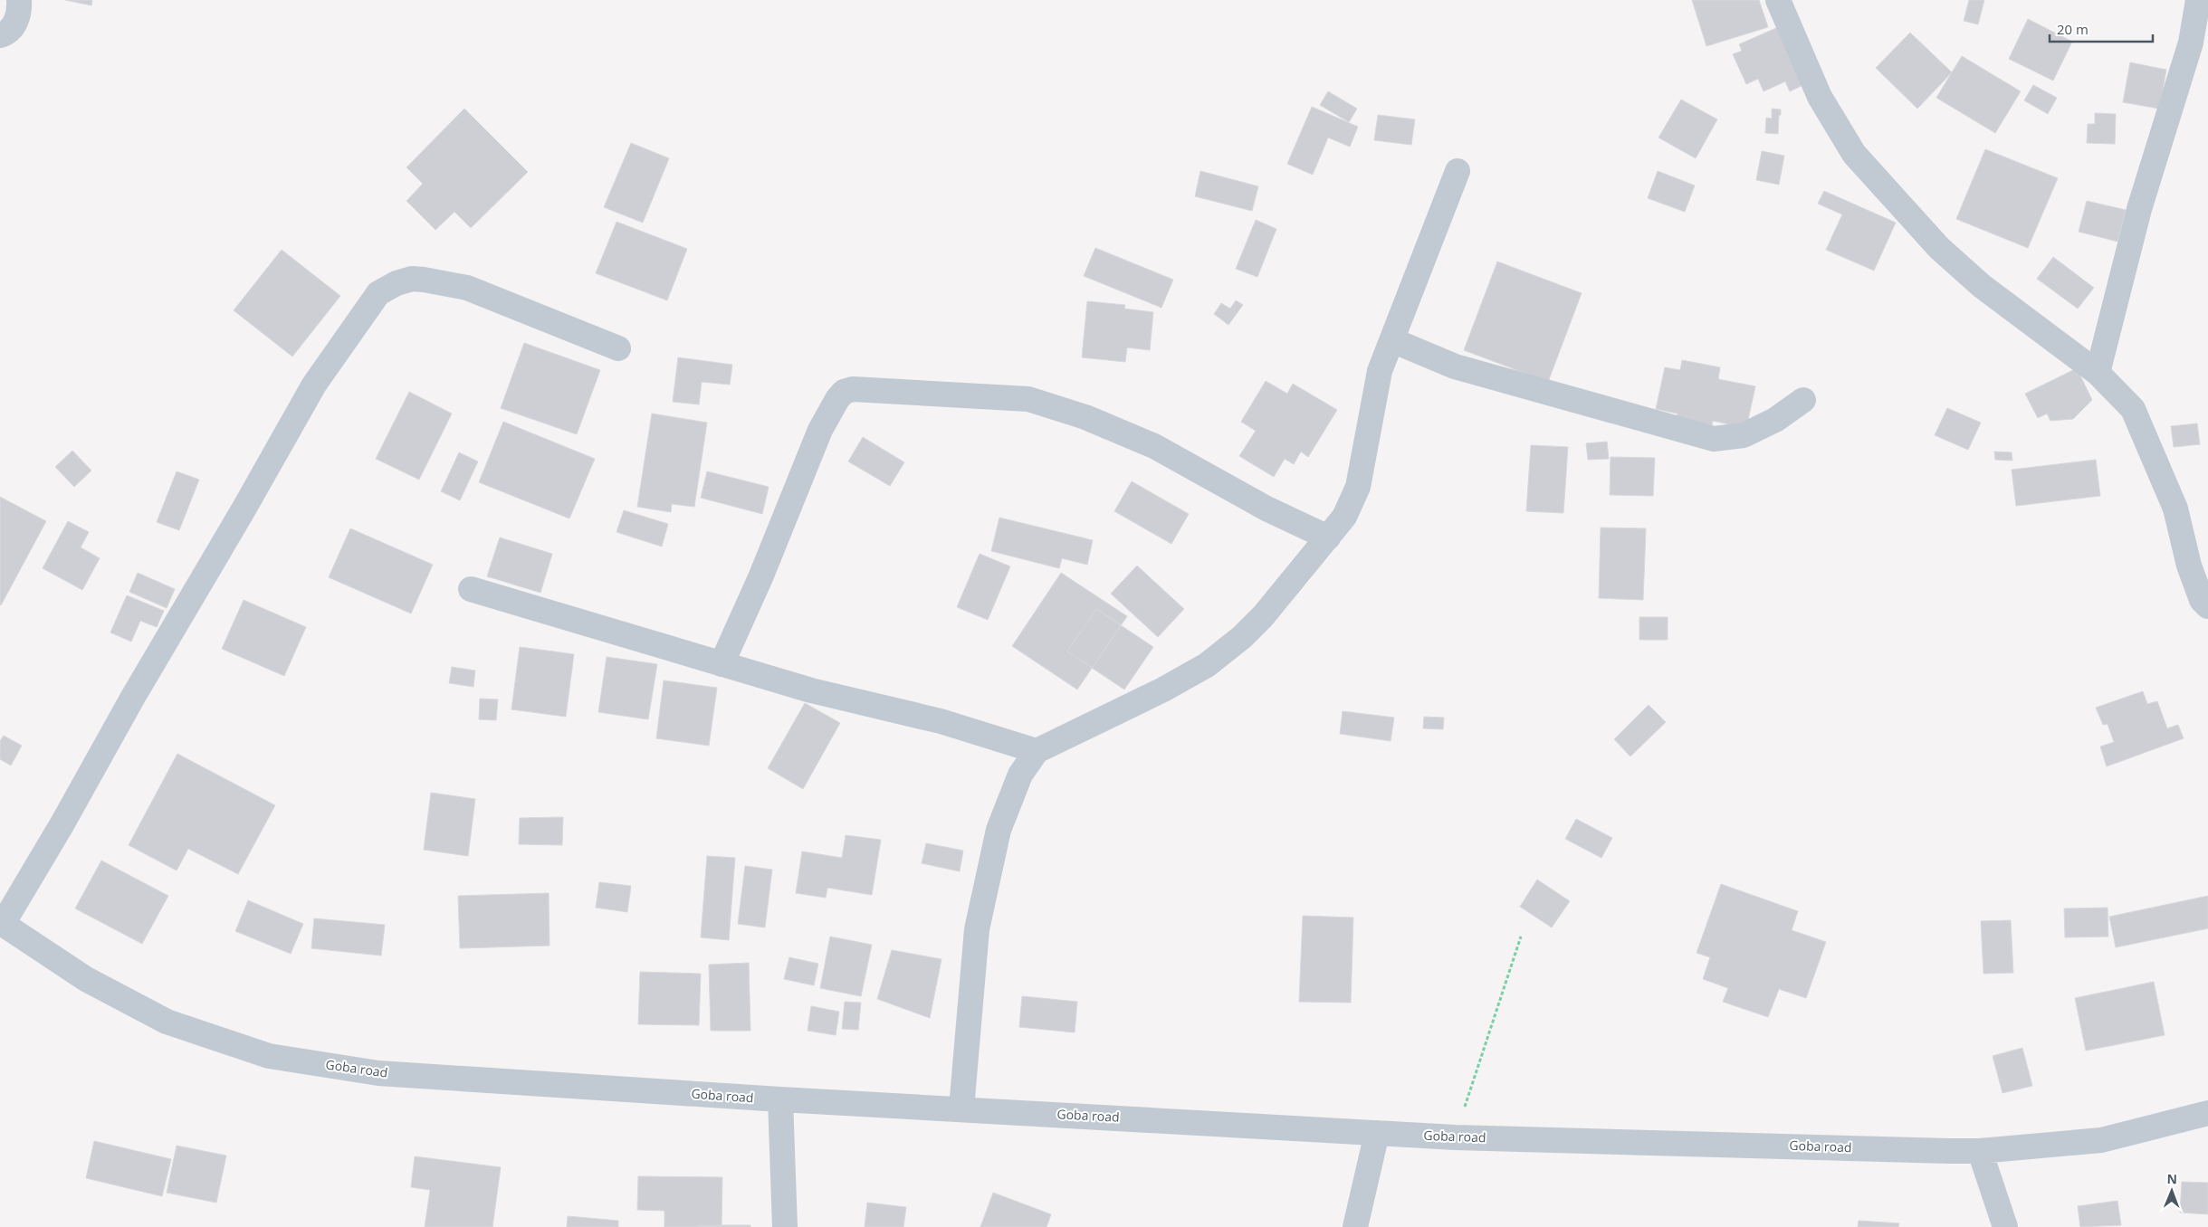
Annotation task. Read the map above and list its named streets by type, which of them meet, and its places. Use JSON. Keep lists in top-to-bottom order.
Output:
{
  "streets": {
    "street": ["Goba road"]
  },
  "scale_bar": "20 m",
  "north": "top"
}
